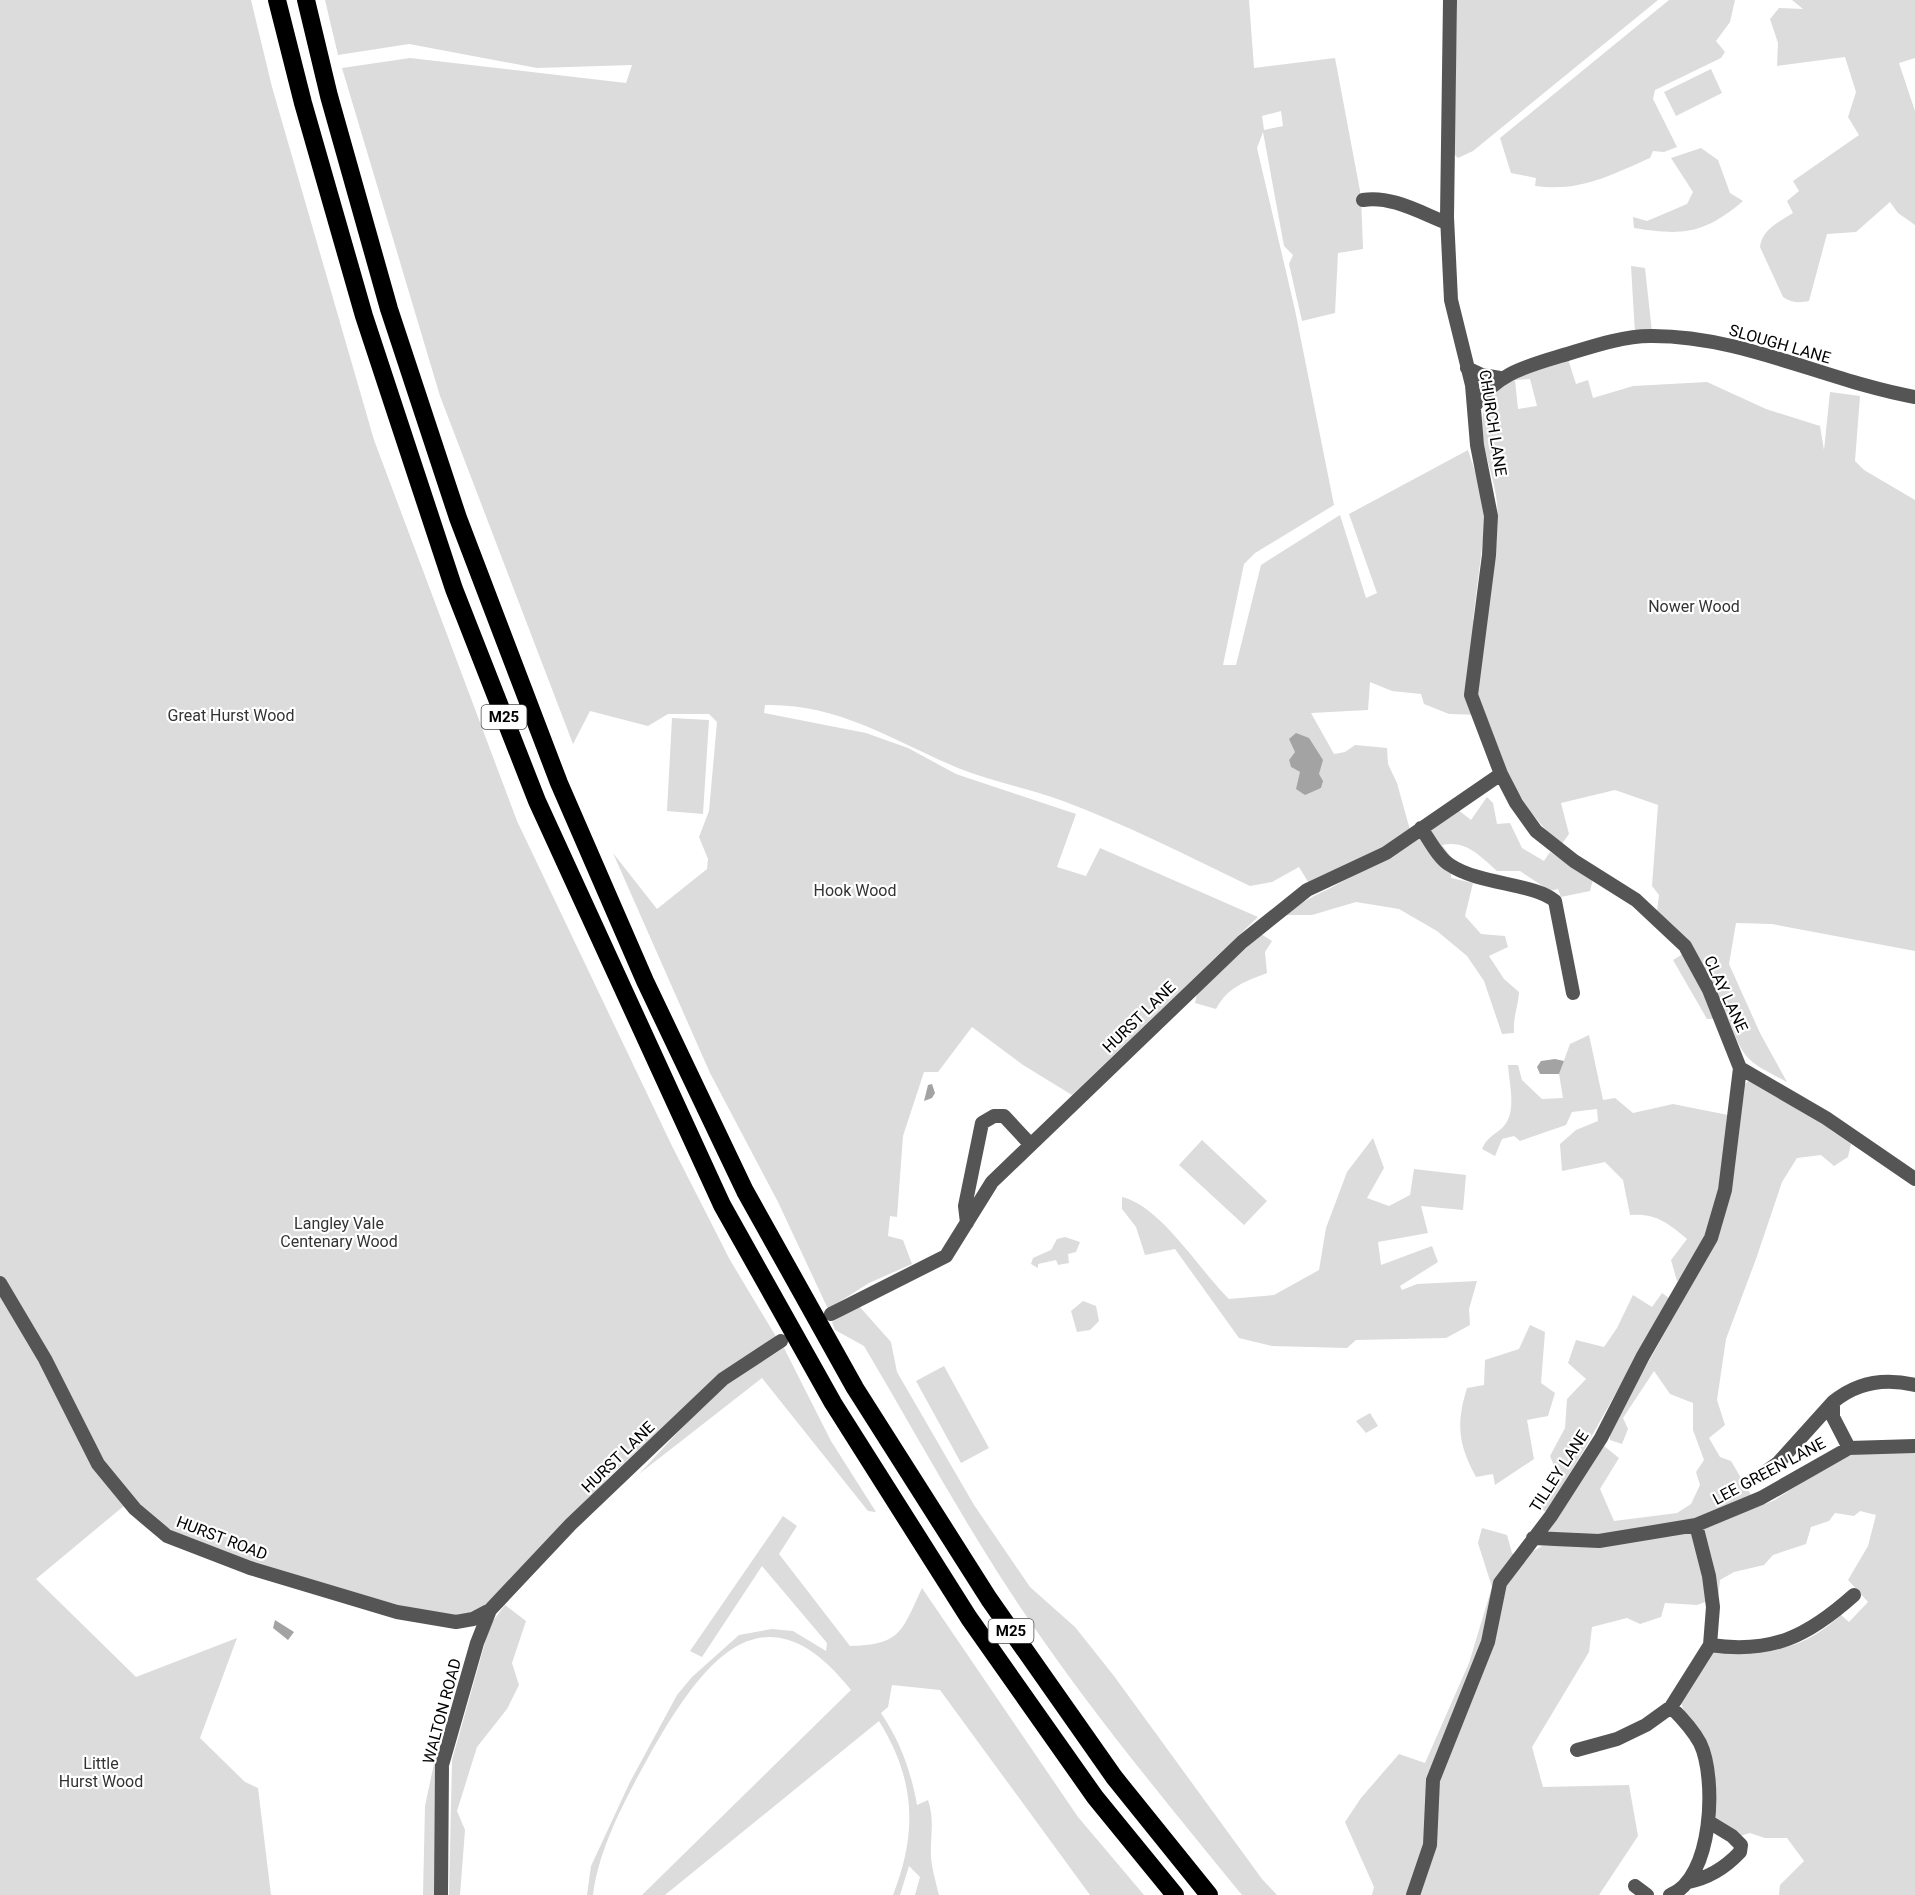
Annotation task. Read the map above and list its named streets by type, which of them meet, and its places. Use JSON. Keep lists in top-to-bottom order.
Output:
{
  "streets": {
    "highway": ["M25"],
    "street": [
      "SLOUGH LANE",
      "CHURCH LANE",
      "CLAY LANE",
      "HURST LANE",
      "TILLEY LANE",
      "LEE GREEN LANE",
      "HURST ROAD",
      "WALTON ROAD"
    ]
  },
  "crossings": [
    ["SLOUGH LANE", "CHURCH LANE"],
    ["CHURCH LANE", "CLAY LANE"],
    ["CHURCH LANE", "HURST LANE"],
    ["CLAY LANE", "HURST LANE"],
    ["CLAY LANE", "TILLEY LANE"],
    ["HURST LANE", "HURST ROAD"],
    ["HURST LANE", "WALTON ROAD"],
    ["TILLEY LANE", "LEE GREEN LANE"],
    ["HURST ROAD", "WALTON ROAD"]
  ],
  "parks": [
    "Nower Wood",
    "Great Hurst Wood",
    "Hook Wood",
    "Langley Vale Centenary Wood",
    "Little Hurst Wood"
  ]
}
